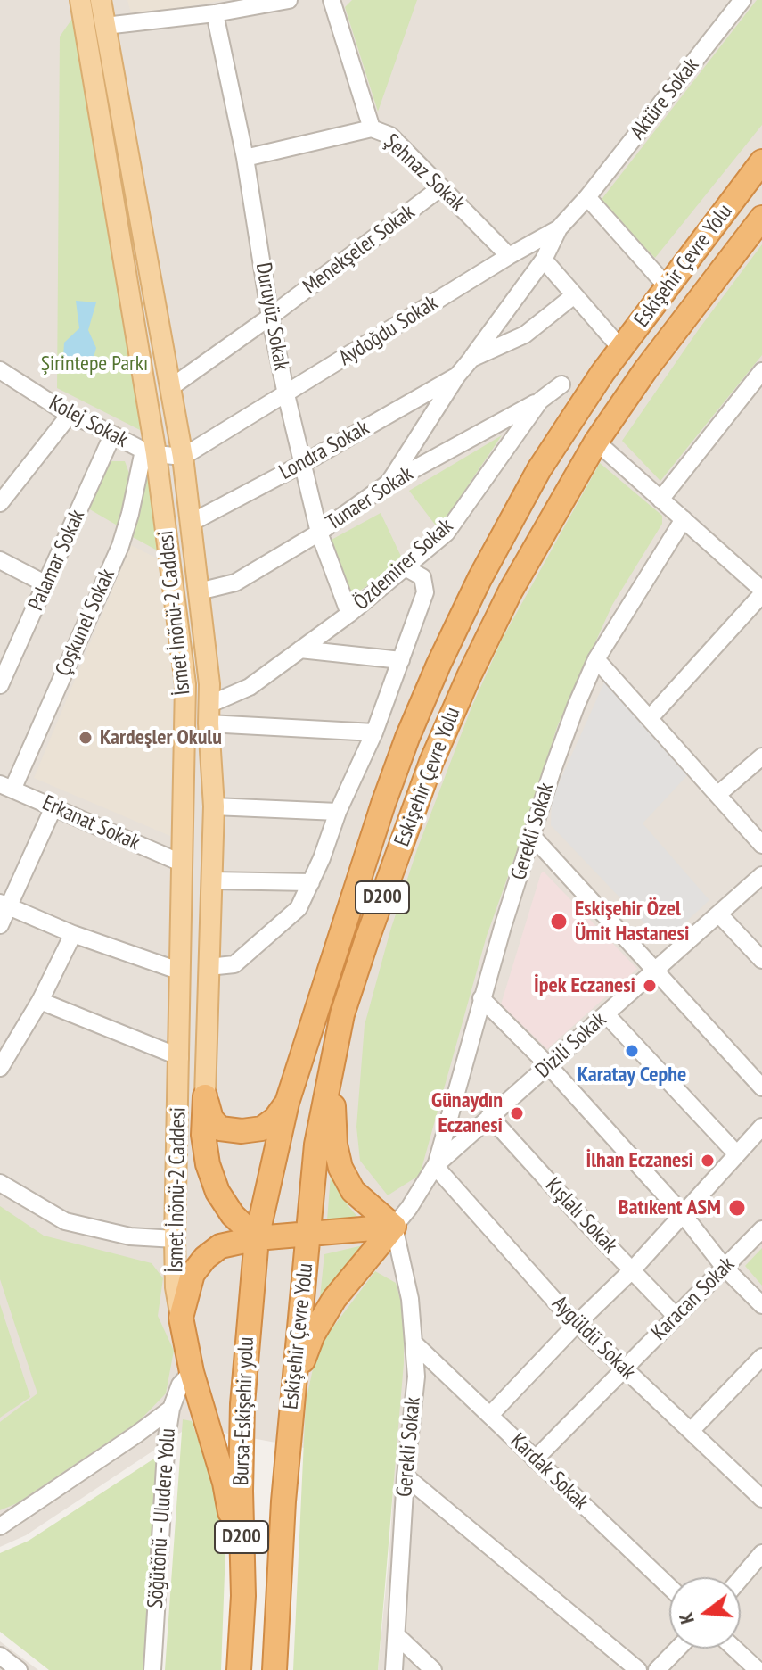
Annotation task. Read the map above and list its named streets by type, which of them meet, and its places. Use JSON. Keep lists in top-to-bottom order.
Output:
{
  "streets": {
    "highway": ["Eskişehir Çevre Yolu", "D200", "Bursa-Eskişehir yolu"],
    "main road": ["İsmet İnönü-2 Caddesi"],
    "street": [
      "Aktüre Sokak",
      "Şehnaz Sokak",
      "Menekşeler Sokak",
      "Duruyüz Sokak",
      "Aydoğdu Sokak",
      "Kolej Sokak",
      "Londra Sokak",
      "Tunaer Sokak",
      "Palamar Sokak",
      "Özdemirer Sokak",
      "Çoşkunel Sokak",
      "Erkanat Sokak",
      "Gerekli Sokak",
      "Dizili Sokak",
      "Kışlalı Sokak",
      "Karacan Sokak",
      "Aygüldü Sokak",
      "Kardak Sokak",
      "Söğütönü - Uludere Yolu"
    ]
  },
  "crossings": [
    ["Aktüre Sokak", "Aydoğdu Sokak"],
    ["Şehnaz Sokak", "Menekşeler Sokak"],
    ["Şehnaz Sokak", "Aydoğdu Sokak"],
    ["Menekşeler Sokak", "Duruyüz Sokak"],
    ["Menekşeler Sokak", "İsmet İnönü-2 Caddesi"],
    ["Eskişehir Çevre Yolu", "Bursa-Eskişehir yolu"],
    ["Duruyüz Sokak", "Aydoğdu Sokak"],
    ["Duruyüz Sokak", "Londra Sokak"],
    ["Duruyüz Sokak", "Tunaer Sokak"],
    ["Duruyüz Sokak", "Özdemirer Sokak"],
    ["Aydoğdu Sokak", "Kolej Sokak"],
    ["Aydoğdu Sokak", "İsmet İnönü-2 Caddesi"],
    ["Kolej Sokak", "Palamar Sokak"],
    ["Kolej Sokak", "İsmet İnönü-2 Caddesi"],
    ["Kolej Sokak", "Çoşkunel Sokak"],
    ["Londra Sokak", "Tunaer Sokak"],
    ["Londra Sokak", "İsmet İnönü-2 Caddesi"],
    ["Tunaer Sokak", "Özdemirer Sokak"],
    ["Tunaer Sokak", "İsmet İnönü-2 Caddesi"],
    ["Özdemirer Sokak", "İsmet İnönü-2 Caddesi"],
    ["İsmet İnönü-2 Caddesi", "Çoşkunel Sokak"],
    ["İsmet İnönü-2 Caddesi", "Erkanat Sokak"],
    ["Çoşkunel Sokak", "Erkanat Sokak"],
    ["Gerekli Sokak", "Dizili Sokak"],
    ["Gerekli Sokak", "Aygüldü Sokak"],
    ["Gerekli Sokak", "Kardak Sokak"],
    ["Dizili Sokak", "Kışlalı Sokak"],
    ["Dizili Sokak", "Aygüldü Sokak"],
    ["Kışlalı Sokak", "Karacan Sokak"],
    ["Karacan Sokak", "Aygüldü Sokak"],
    ["Karacan Sokak", "Kardak Sokak"]
  ],
  "parks": ["Şirintepe Parkı"],
  "places": [
    "Kardeşler Okulu",
    "Eskişehir Özel Ümit Hastanesi",
    "İpek Eczanesi",
    "Karatay Cephe",
    "Günaydın Eczanesi",
    "İlhan Eczanesi",
    "Batıkent ASM"
  ],
  "north": "left"
}
